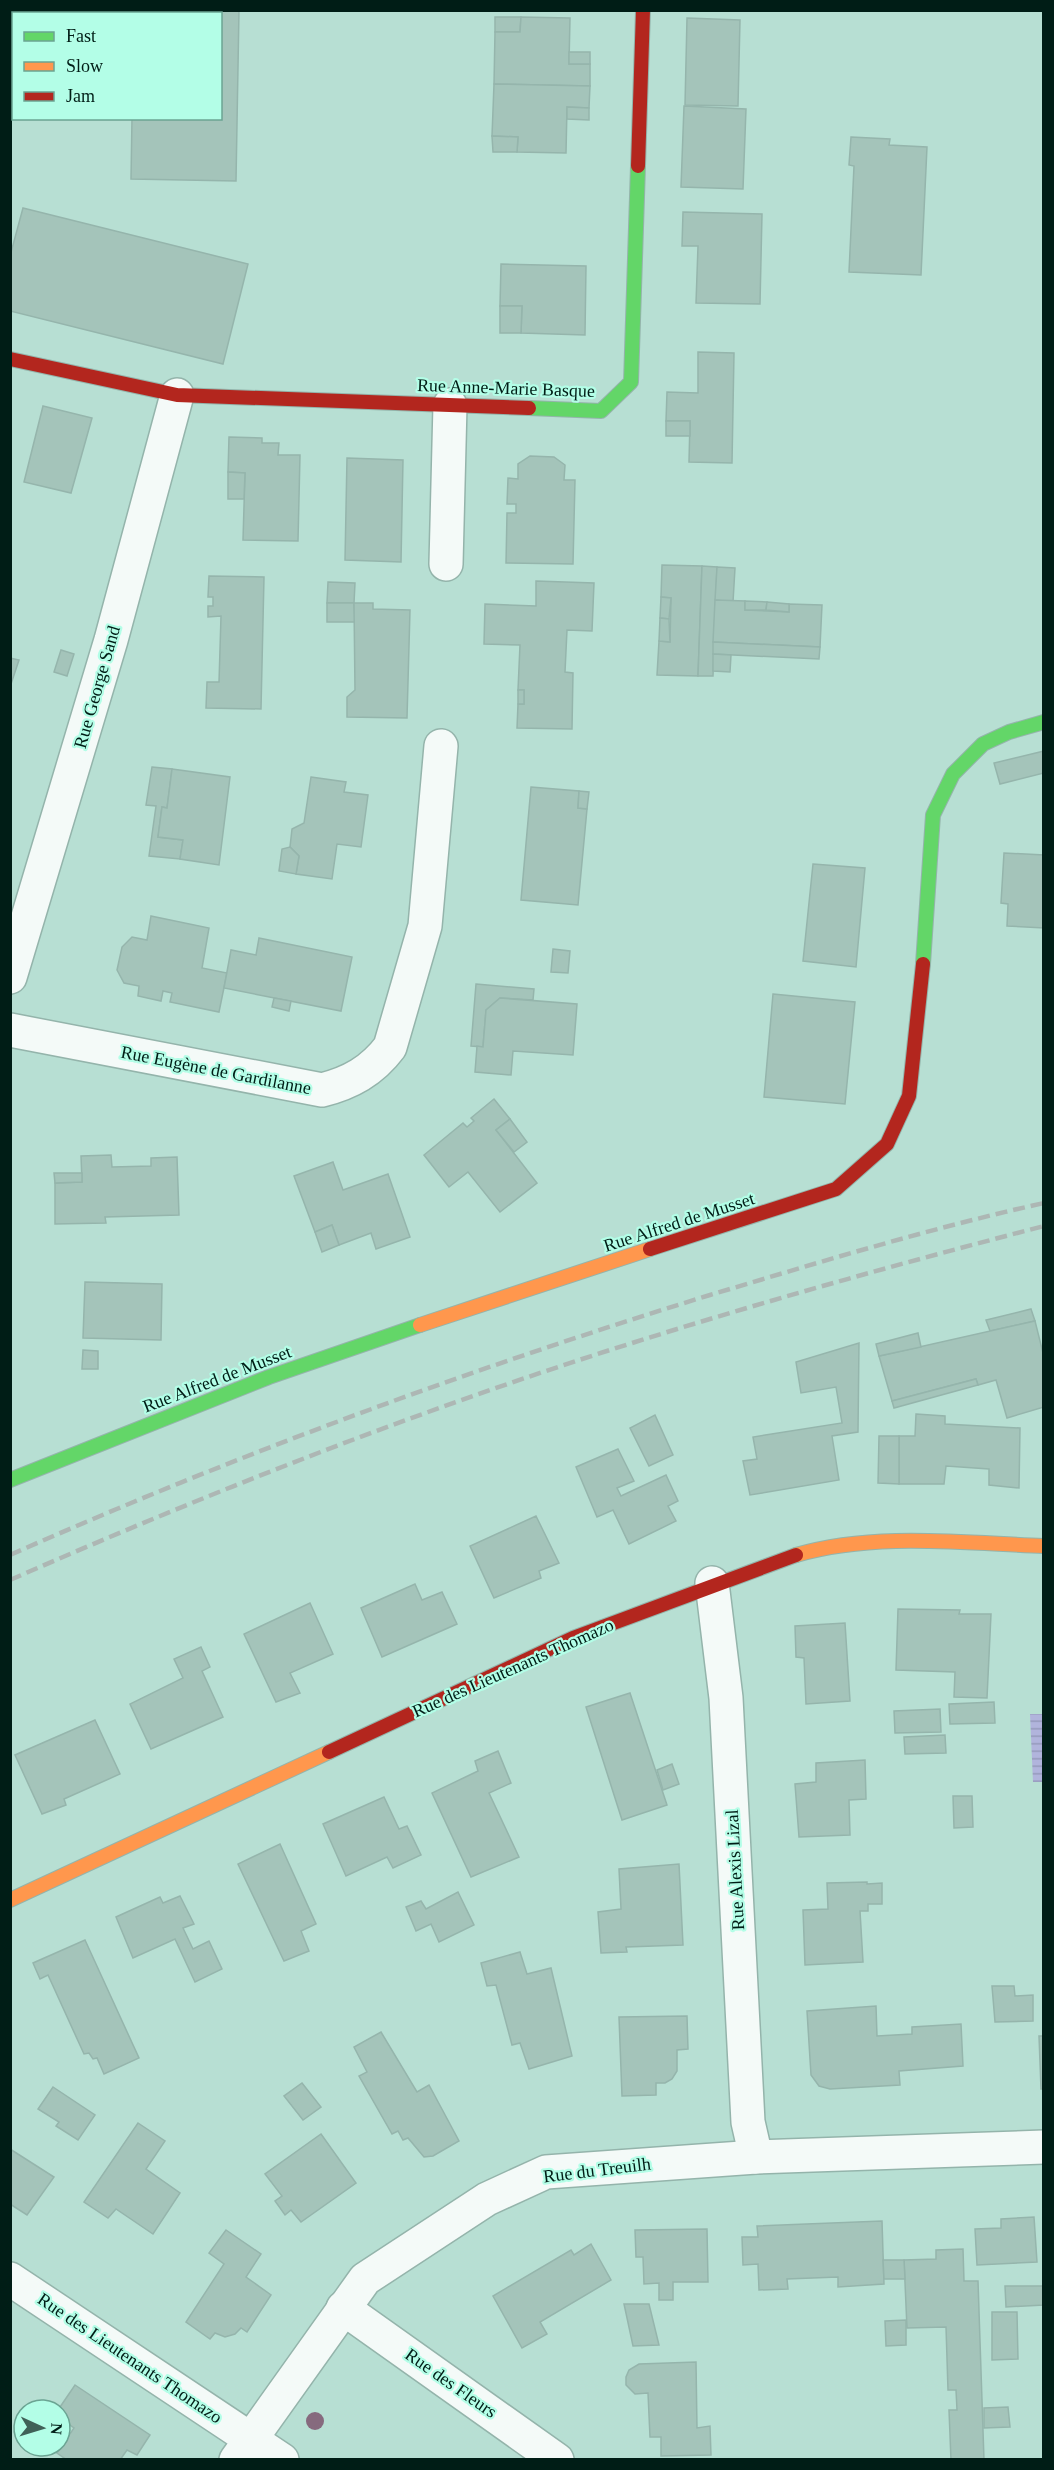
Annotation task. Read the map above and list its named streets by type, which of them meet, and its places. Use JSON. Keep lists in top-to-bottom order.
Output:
{
  "streets": {
    "street": [
      "Rue Anne-Marie Basque",
      "Rue George Sand",
      "Rue Eugène de Gardilanne",
      "Rue Alfred de Musset",
      "Rue des Lieutenants Thomazo",
      "Rue Alexis Lizal",
      "Rue du Treuilh",
      "Rue des Fleurs"
    ]
  },
  "crossings": [
    ["Rue Anne-Marie Basque", "Rue George Sand"],
    ["Rue des Lieutenants Thomazo", "Rue Alexis Lizal"],
    ["Rue des Lieutenants Thomazo", "Rue du Treuilh"],
    ["Rue Alexis Lizal", "Rue du Treuilh"],
    ["Rue du Treuilh", "Rue des Fleurs"]
  ],
  "legend": ["Fast", "Slow", "Jam"],
  "north": "right"
}
